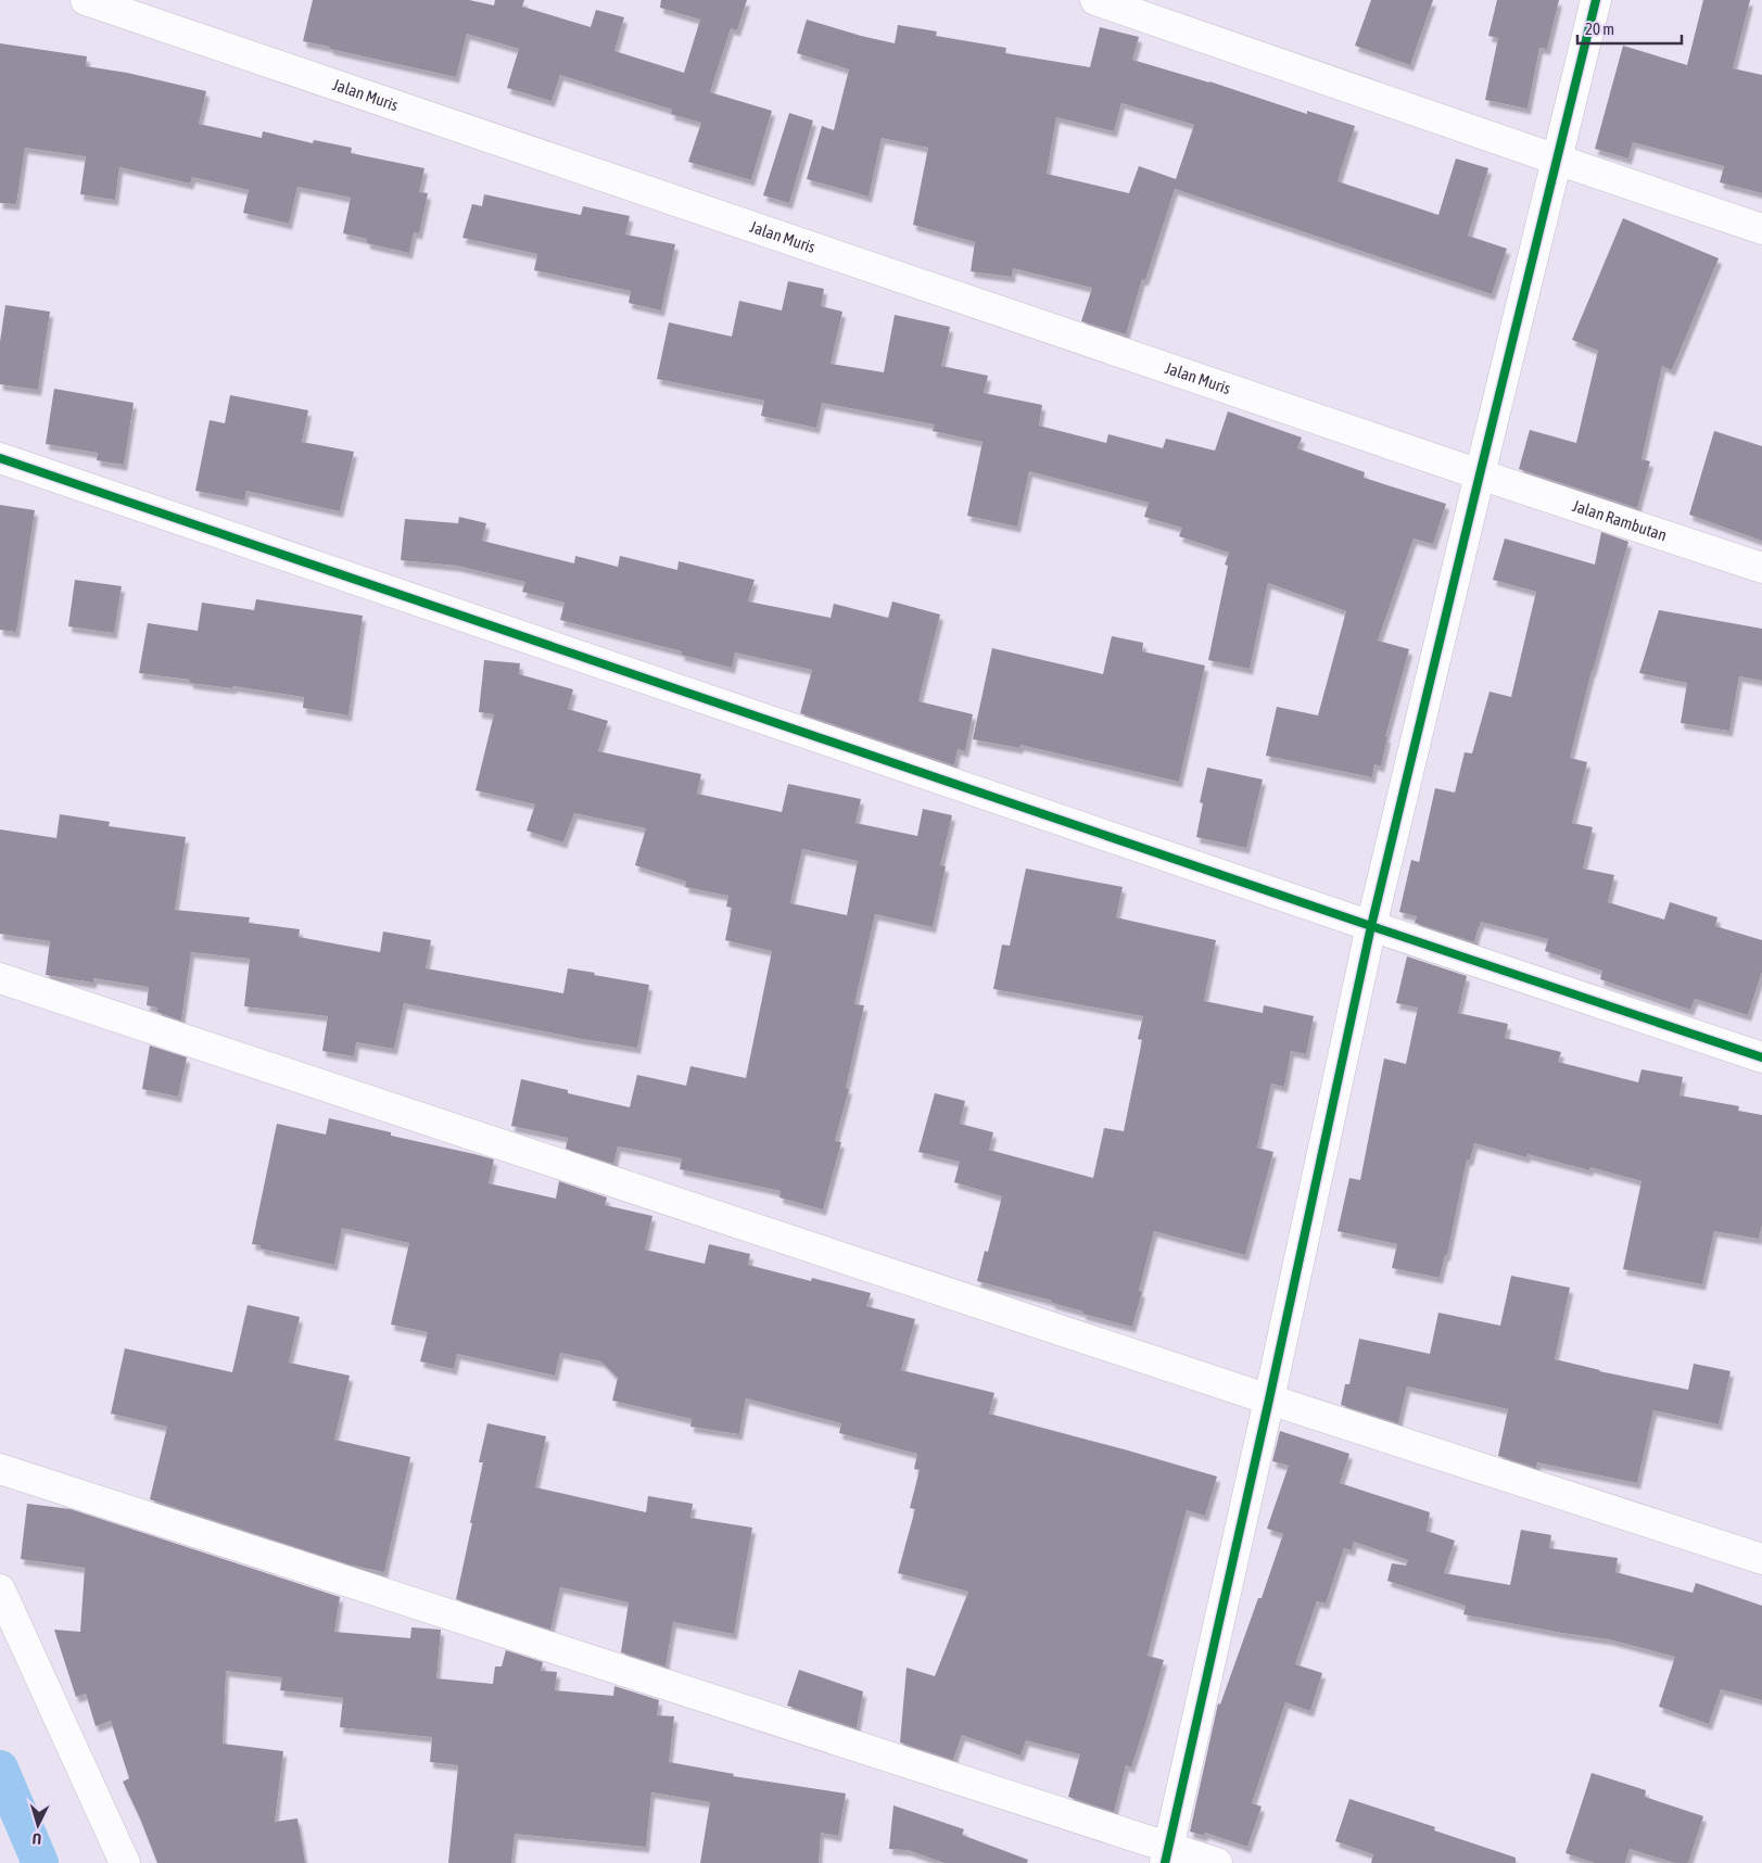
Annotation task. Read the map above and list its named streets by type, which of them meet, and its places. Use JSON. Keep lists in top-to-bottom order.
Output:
{
  "streets": {
    "street": ["Jalan Muris", "Jalan Rambutan"]
  },
  "crossings": [
    ["Jalan Muris", "Jalan Rambutan"]
  ],
  "scale_bar": "20 m",
  "north": "bottom"
}
